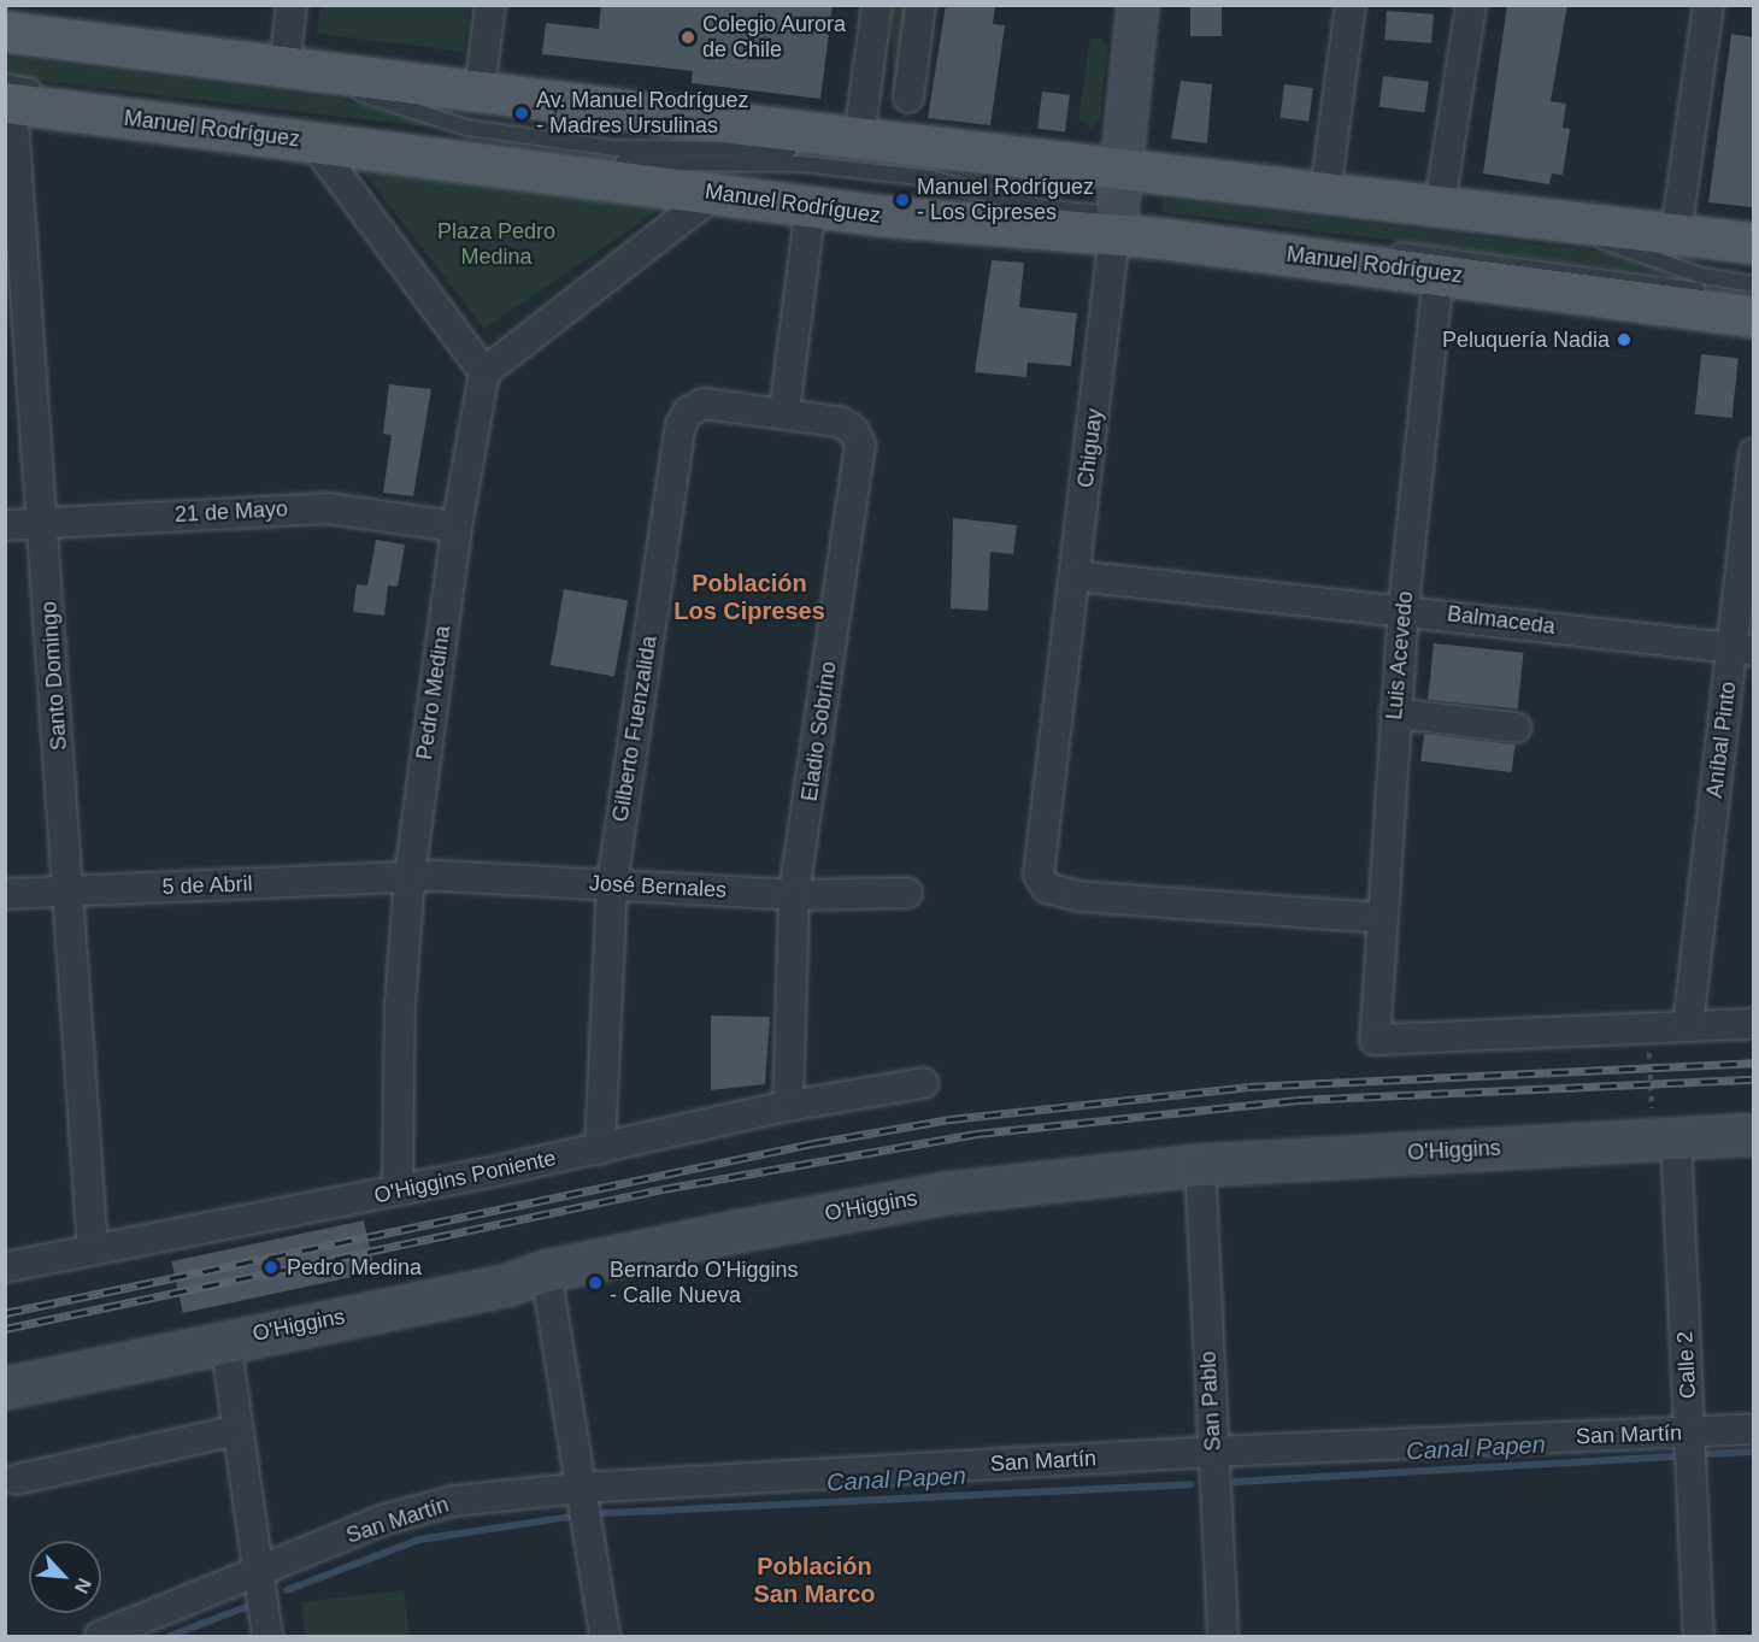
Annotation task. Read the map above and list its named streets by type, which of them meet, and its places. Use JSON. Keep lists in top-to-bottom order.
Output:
{
  "streets": {
    "main road": ["Manuel Rodríguez"],
    "street": [
      "Chiguay",
      "21 de Mayo",
      "Balmaceda",
      "Luis Acevedo",
      "Santo Domingo",
      "Pedro Medina",
      "Gilberto Fuenzalida",
      "Eladio Sobrino",
      "Aníbal Pinto",
      "5 de Abril",
      "José Bernales",
      "O'Higgins",
      "O'Higgins Poniente",
      "Calle 2",
      "San Pablo",
      "San Martín"
    ]
  },
  "crossings": [
    ["Manuel Rodríguez", "Chiguay"],
    ["Manuel Rodríguez", "Luis Acevedo"],
    ["Manuel Rodríguez", "Santo Domingo"],
    ["Chiguay", "Balmaceda"],
    ["Chiguay", "Luis Acevedo"],
    ["21 de Mayo", "Santo Domingo"],
    ["21 de Mayo", "Pedro Medina"],
    ["Balmaceda", "Luis Acevedo"],
    ["Balmaceda", "Aníbal Pinto"],
    ["Santo Domingo", "5 de Abril"],
    ["Santo Domingo", "O'Higgins Poniente"],
    ["Pedro Medina", "5 de Abril"],
    ["Pedro Medina", "José Bernales"],
    ["Pedro Medina", "O'Higgins Poniente"],
    ["Gilberto Fuenzalida", "Eladio Sobrino"],
    ["Gilberto Fuenzalida", "José Bernales"],
    ["Gilberto Fuenzalida", "O'Higgins Poniente"],
    ["Eladio Sobrino", "José Bernales"],
    ["Eladio Sobrino", "O'Higgins Poniente"],
    ["5 de Abril", "José Bernales"],
    ["O'Higgins", "Calle 2"],
    ["O'Higgins", "San Pablo"],
    ["Calle 2", "San Martín"],
    ["San Pablo", "San Martín"]
  ],
  "districts": ["Población Los Cipreses", "Población San Marco"],
  "water": ["Canal Papen"],
  "parks": ["Plaza Pedro Medina"],
  "places": [
    "Colegio Aurora de Chile",
    "Av. Manuel Rodríguez - Madres Ursulinas",
    "Manuel Rodríguez - Los Cipreses",
    "Peluquería Nadia",
    "Pedro Medina",
    "Bernardo O'Higgins - Calle Nueva"
  ],
  "north": "bottom right"
}
